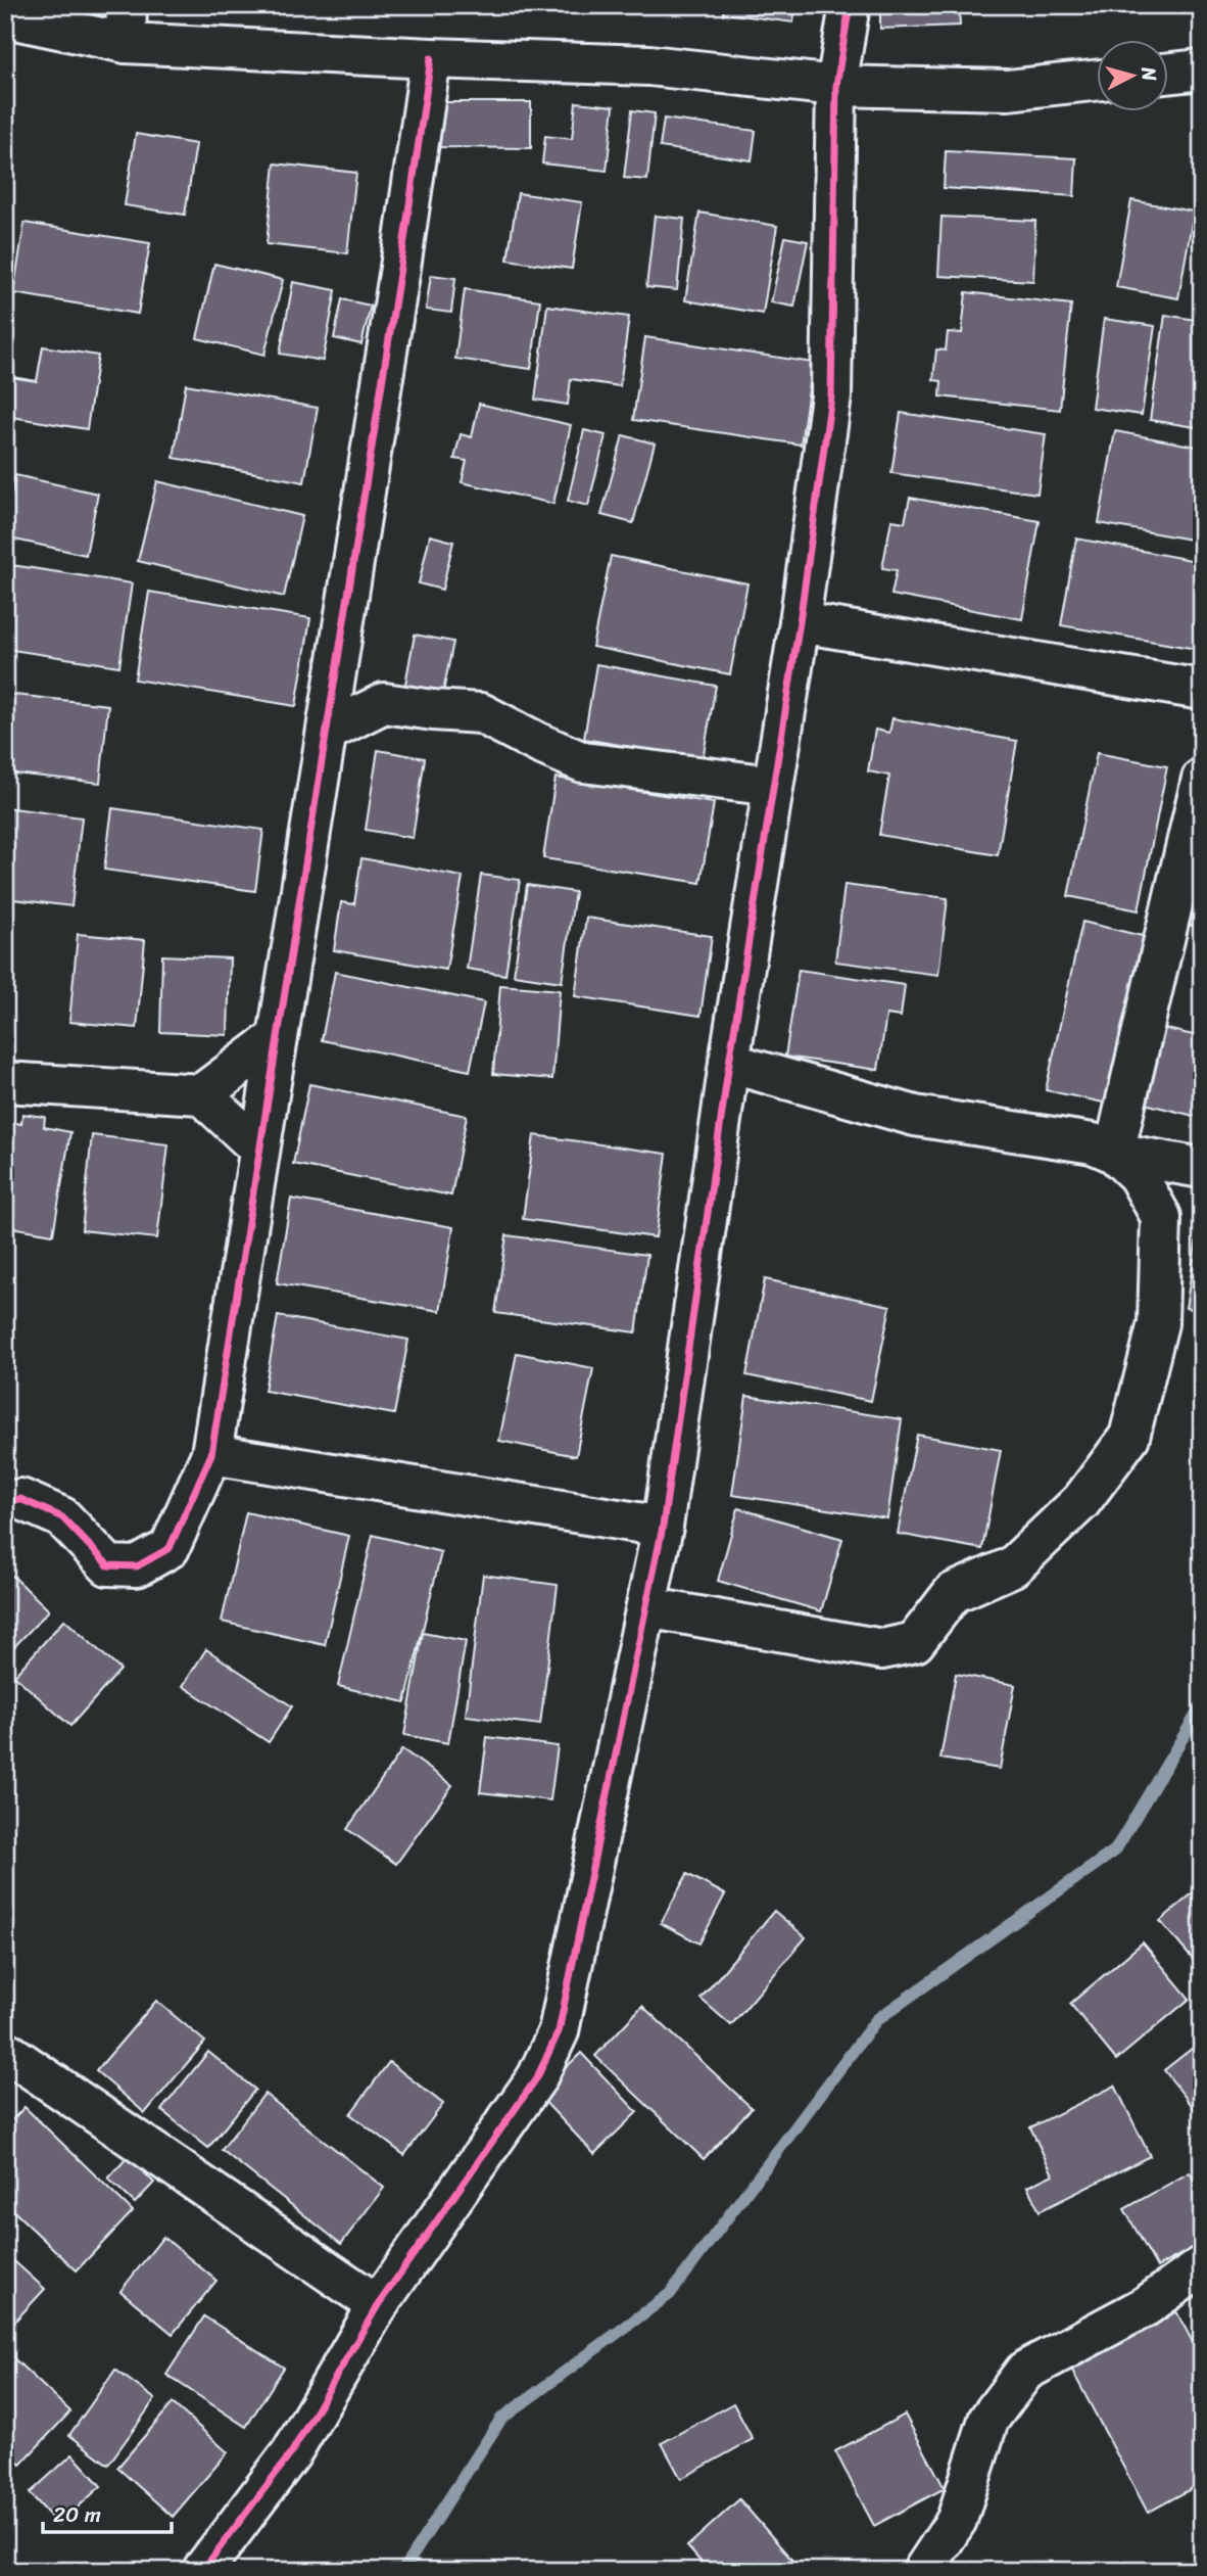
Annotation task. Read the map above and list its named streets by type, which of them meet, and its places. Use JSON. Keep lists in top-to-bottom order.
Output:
{
  "scale_bar": "20 m",
  "north": "right"
}
